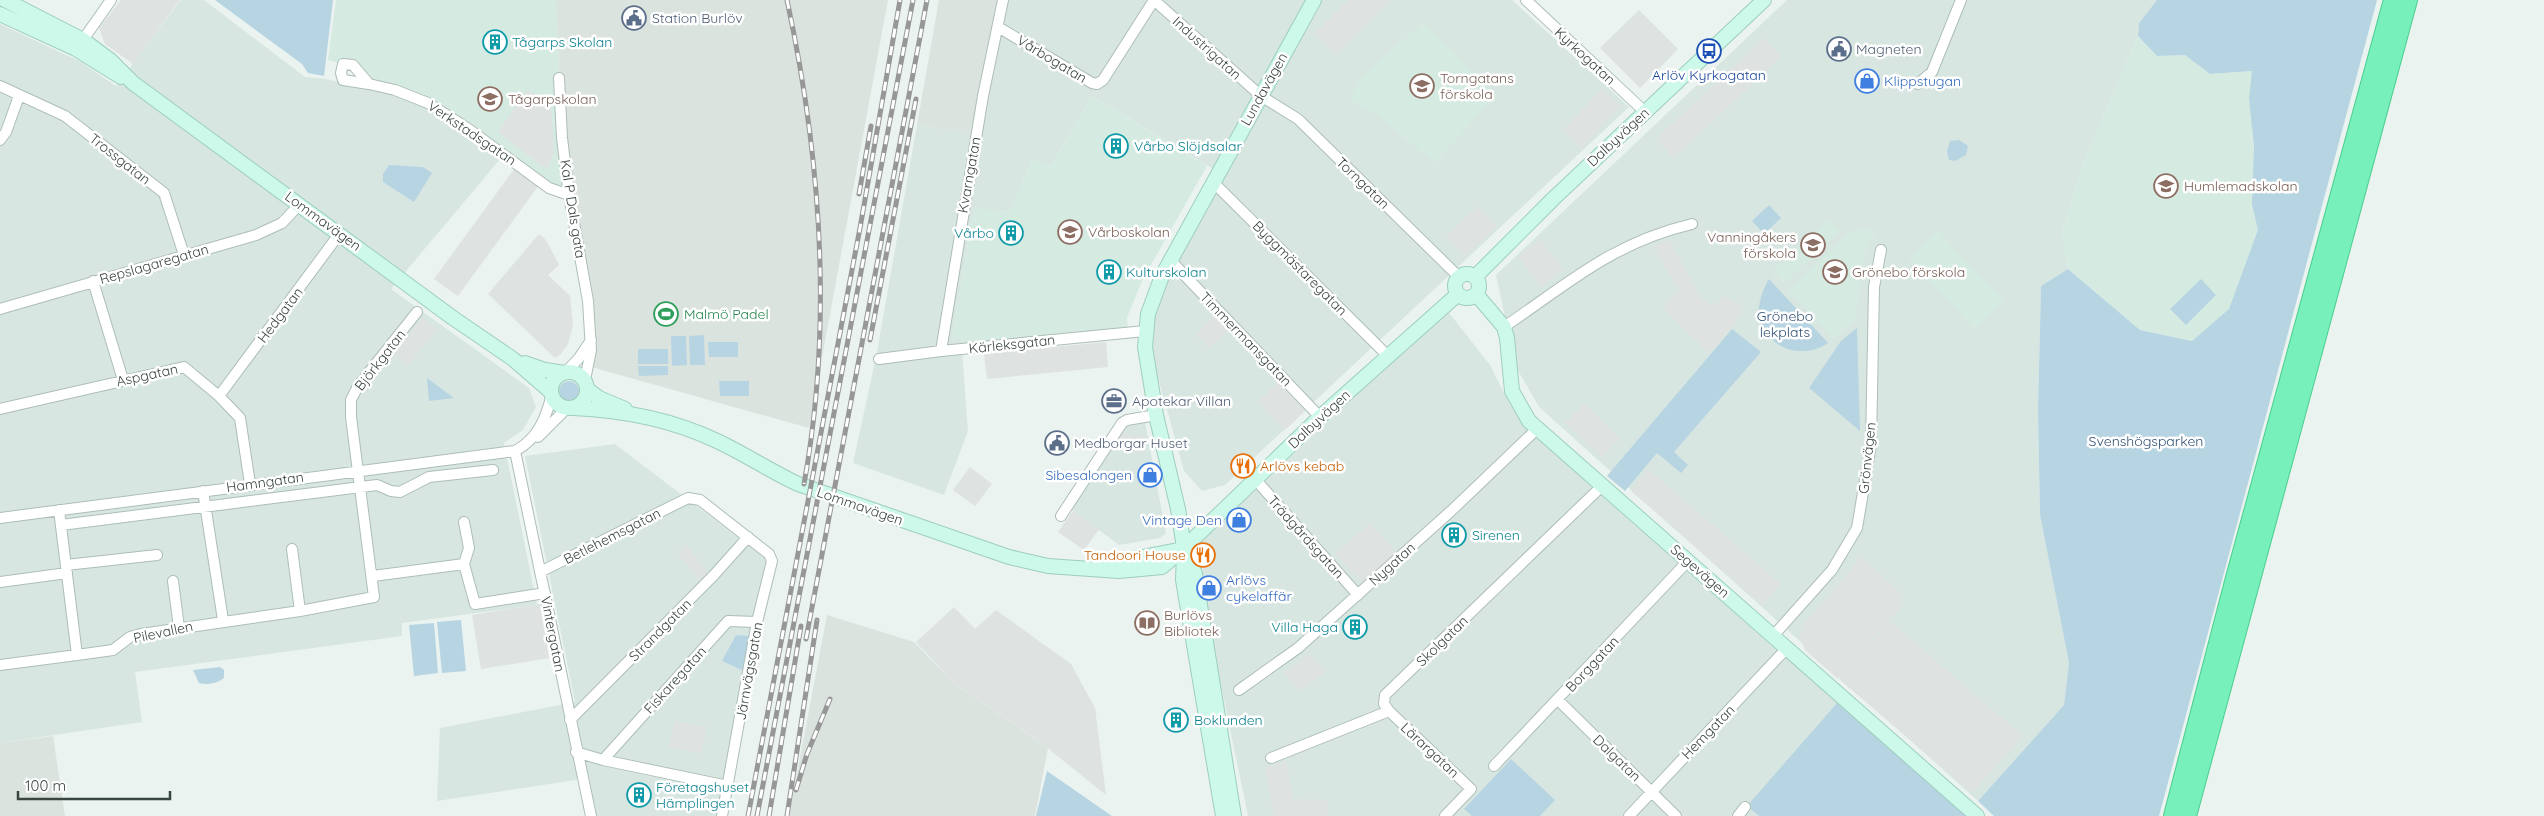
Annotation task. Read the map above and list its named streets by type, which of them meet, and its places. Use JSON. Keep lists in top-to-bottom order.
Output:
{
  "streets": {
    "street": [
      "Industrigatan",
      "Kyrkogatan",
      "Vårbogatan",
      "Lundavägen",
      "Verkstadsgatan",
      "Dalbyvägen",
      "Trossgatan",
      "Kvarngatan",
      "Torngatan",
      "Kal P Dals gata",
      "Lommavägen",
      "Repslagaregatan",
      "Byggmästaregatan",
      "Hedgatan",
      "Timmermansgatan",
      "Kärleksgatan",
      "Björkgatan",
      "Aspgatan",
      "Grönvägen",
      "Hamngatan",
      "Betlehemsgatan",
      "Trädgårdsgatan",
      "Nygatan",
      "Segevägen",
      "Strandgatan",
      "Pilevallen",
      "Vintergatan",
      "Skolgatan",
      "Borggatan",
      "Järnvägsgatan",
      "Fiskaregatan",
      "Hemgatan",
      "Lärargatan",
      "Dalgatan"
    ]
  },
  "crossings": [
    ["Industrigatan", "Vårbogatan"],
    ["Industrigatan", "Lundavägen"],
    ["Industrigatan", "Torngatan"],
    ["Kyrkogatan", "Dalbyvägen"],
    ["Vårbogatan", "Kvarngatan"],
    ["Lundavägen", "Dalbyvägen"],
    ["Lundavägen", "Torngatan"],
    ["Lundavägen", "Lommavägen"],
    ["Lundavägen", "Byggmästaregatan"],
    ["Lundavägen", "Timmermansgatan"],
    ["Lundavägen", "Kärleksgatan"],
    ["Verkstadsgatan", "Kal P Dals gata"],
    ["Dalbyvägen", "Torngatan"],
    ["Dalbyvägen", "Lommavägen"],
    ["Dalbyvägen", "Byggmästaregatan"],
    ["Dalbyvägen", "Timmermansgatan"],
    ["Dalbyvägen", "Trädgårdsgatan"],
    ["Trossgatan", "Repslagaregatan"],
    ["Kvarngatan", "Kärleksgatan"],
    ["Kal P Dals gata", "Lommavägen"],
    ["Kal P Dals gata", "Hamngatan"],
    ["Lommavägen", "Repslagaregatan"],
    ["Lommavägen", "Hedgatan"],
    ["Lommavägen", "Hamngatan"],
    ["Hedgatan", "Aspgatan"],
    ["Björkgatan", "Hamngatan"],
    ["Björkgatan", "Pilevallen"],
    ["Aspgatan", "Hamngatan"],
    ["Grönvägen", "Segevägen"],
    ["Hamngatan", "Pilevallen"],
    ["Hamngatan", "Vintergatan"],
    ["Betlehemsgatan", "Strandgatan"],
    ["Betlehemsgatan", "Vintergatan"],
    ["Betlehemsgatan", "Järnvägsgatan"],
    ["Trädgårdsgatan", "Nygatan"],
    ["Nygatan", "Segevägen"],
    ["Segevägen", "Skolgatan"],
    ["Segevägen", "Borggatan"],
    ["Segevägen", "Hemgatan"],
    ["Strandgatan", "Vintergatan"],
    ["Strandgatan", "Järnvägsgatan"],
    ["Skolgatan", "Lärargatan"],
    ["Borggatan", "Dalgatan"],
    ["Järnvägsgatan", "Fiskaregatan"],
    ["Hemgatan", "Dalgatan"]
  ],
  "parks": ["Grönebo lekplats", "Svenshögsparken"],
  "places": {
    "public building": ["Station Burlöv", "Magneten", "Medborgar Huset"],
    "building": [
      "Tågarps Skolan",
      "Vårbo Slöjdsalar",
      "Vårbo",
      "Kulturskolan",
      "Sirenen",
      "Villa Haga",
      "Boklunden",
      "Företagshuset Hämplingen"
    ],
    "bus stop": ["Arlöv Kyrkogatan"],
    "shop": [
      "Klippstugan",
      "Sibesalongen",
      "Vintage Den",
      "Arlövs cykelaffär"
    ],
    "school or university": [
      "Torngatans förskola",
      "Tågarpskolan",
      "Humlemadskolan",
      "Vårboskolan",
      "Vanningåkers förskola",
      "Grönebo förskola"
    ],
    "sports": ["Malmö Padel"],
    "office": ["Apotekar Villan"],
    "restaurant": ["Arlövs kebab", "Tandoori House"],
    "library": ["Burlövs Bibliotek"]
  },
  "scale_bar": "100 m"
}
